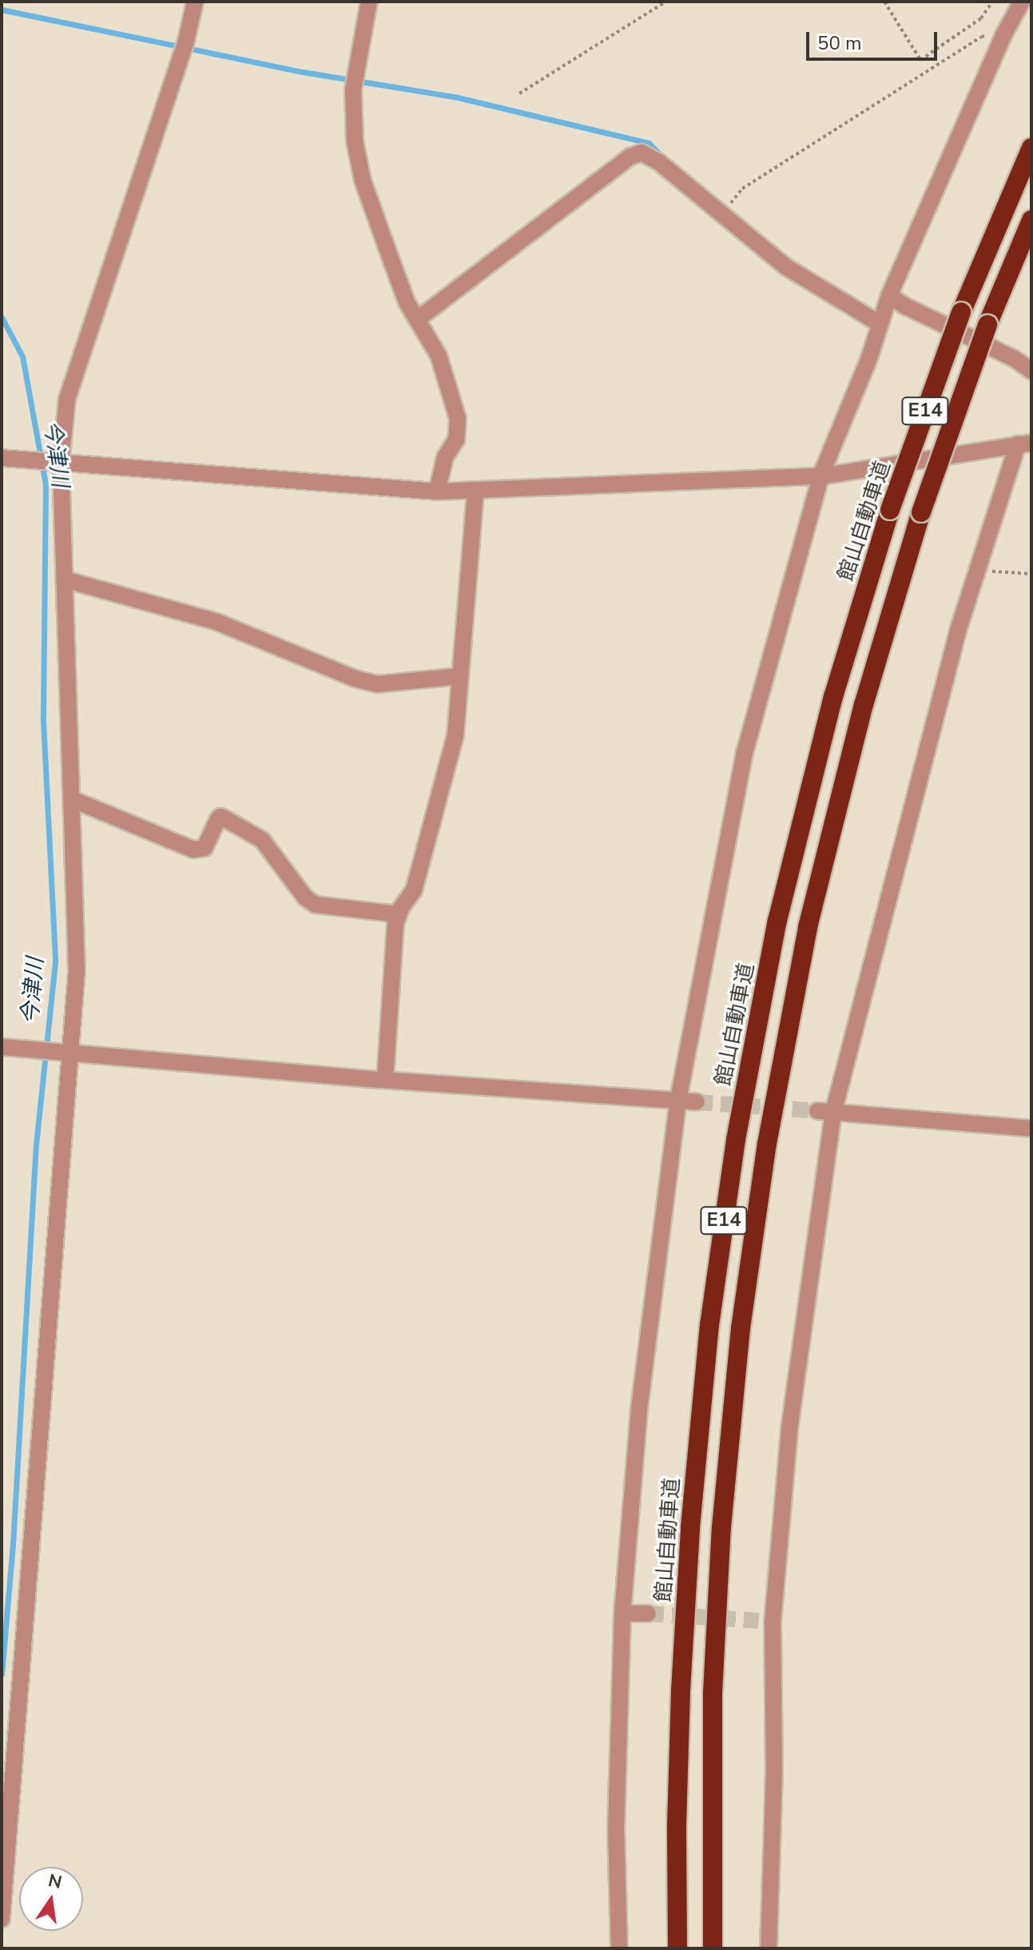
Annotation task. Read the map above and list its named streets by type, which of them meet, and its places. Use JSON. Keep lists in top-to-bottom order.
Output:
{
  "streets": {
    "highway": ["E14", "館山自動車道"]
  },
  "water": ["今津川"],
  "scale_bar": "50 m",
  "north": "top"
}
